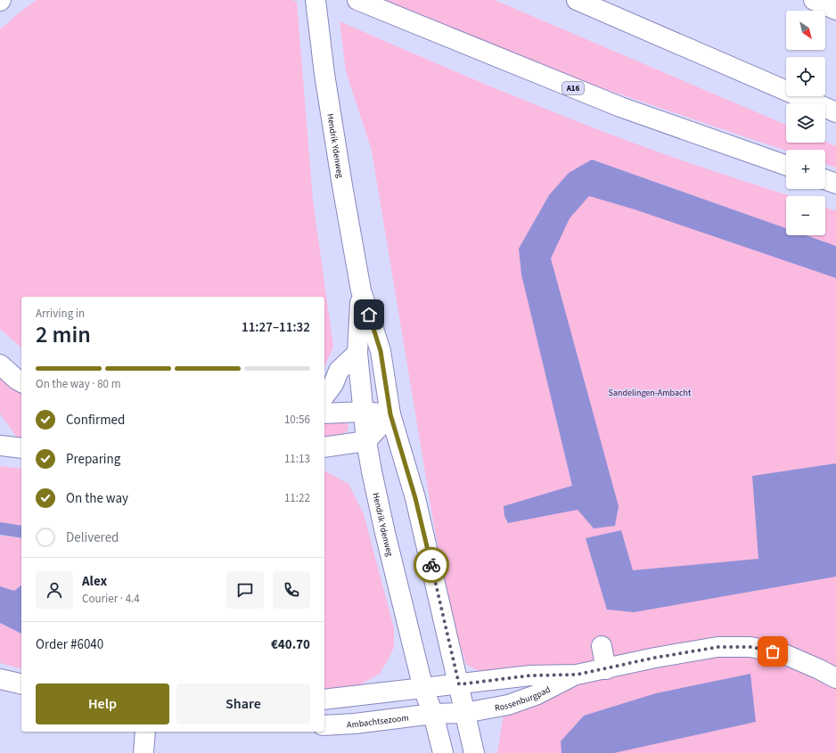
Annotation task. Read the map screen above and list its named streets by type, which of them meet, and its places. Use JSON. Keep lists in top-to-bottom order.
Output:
{
  "streets": {
    "main road": [
      "A16",
      "Hendrik Ydenweg",
      "Rossenburgpad",
      "Ambachtsezoom"
    ]
  },
  "crossings": [
    ["Hendrik Ydenweg", "Rossenburgpad"],
    ["Hendrik Ydenweg", "Ambachtsezoom"],
    ["Rossenburgpad", "Ambachtsezoom"]
  ],
  "parks": ["Sandelingen-Ambacht"],
  "north": "bottom right",
  "page": {
    "map_buttons": ["+", "−"],
    "heading": ["2 min", "Arriving in", "11:27–11:32"],
    "panel": [
      "Alex",
      "Courier · 4.4",
      "Order #6040",
      "€40.70"
    ],
    "bar": "On the way · 80 m",
    "list": [
      ["Confirmed", "10:56"],
      ["Preparing", "11:13"],
      ["On the way", "11:22"],
      "Delivered"
    ],
    "buttons": ["Help", "Share"]
  }
}
